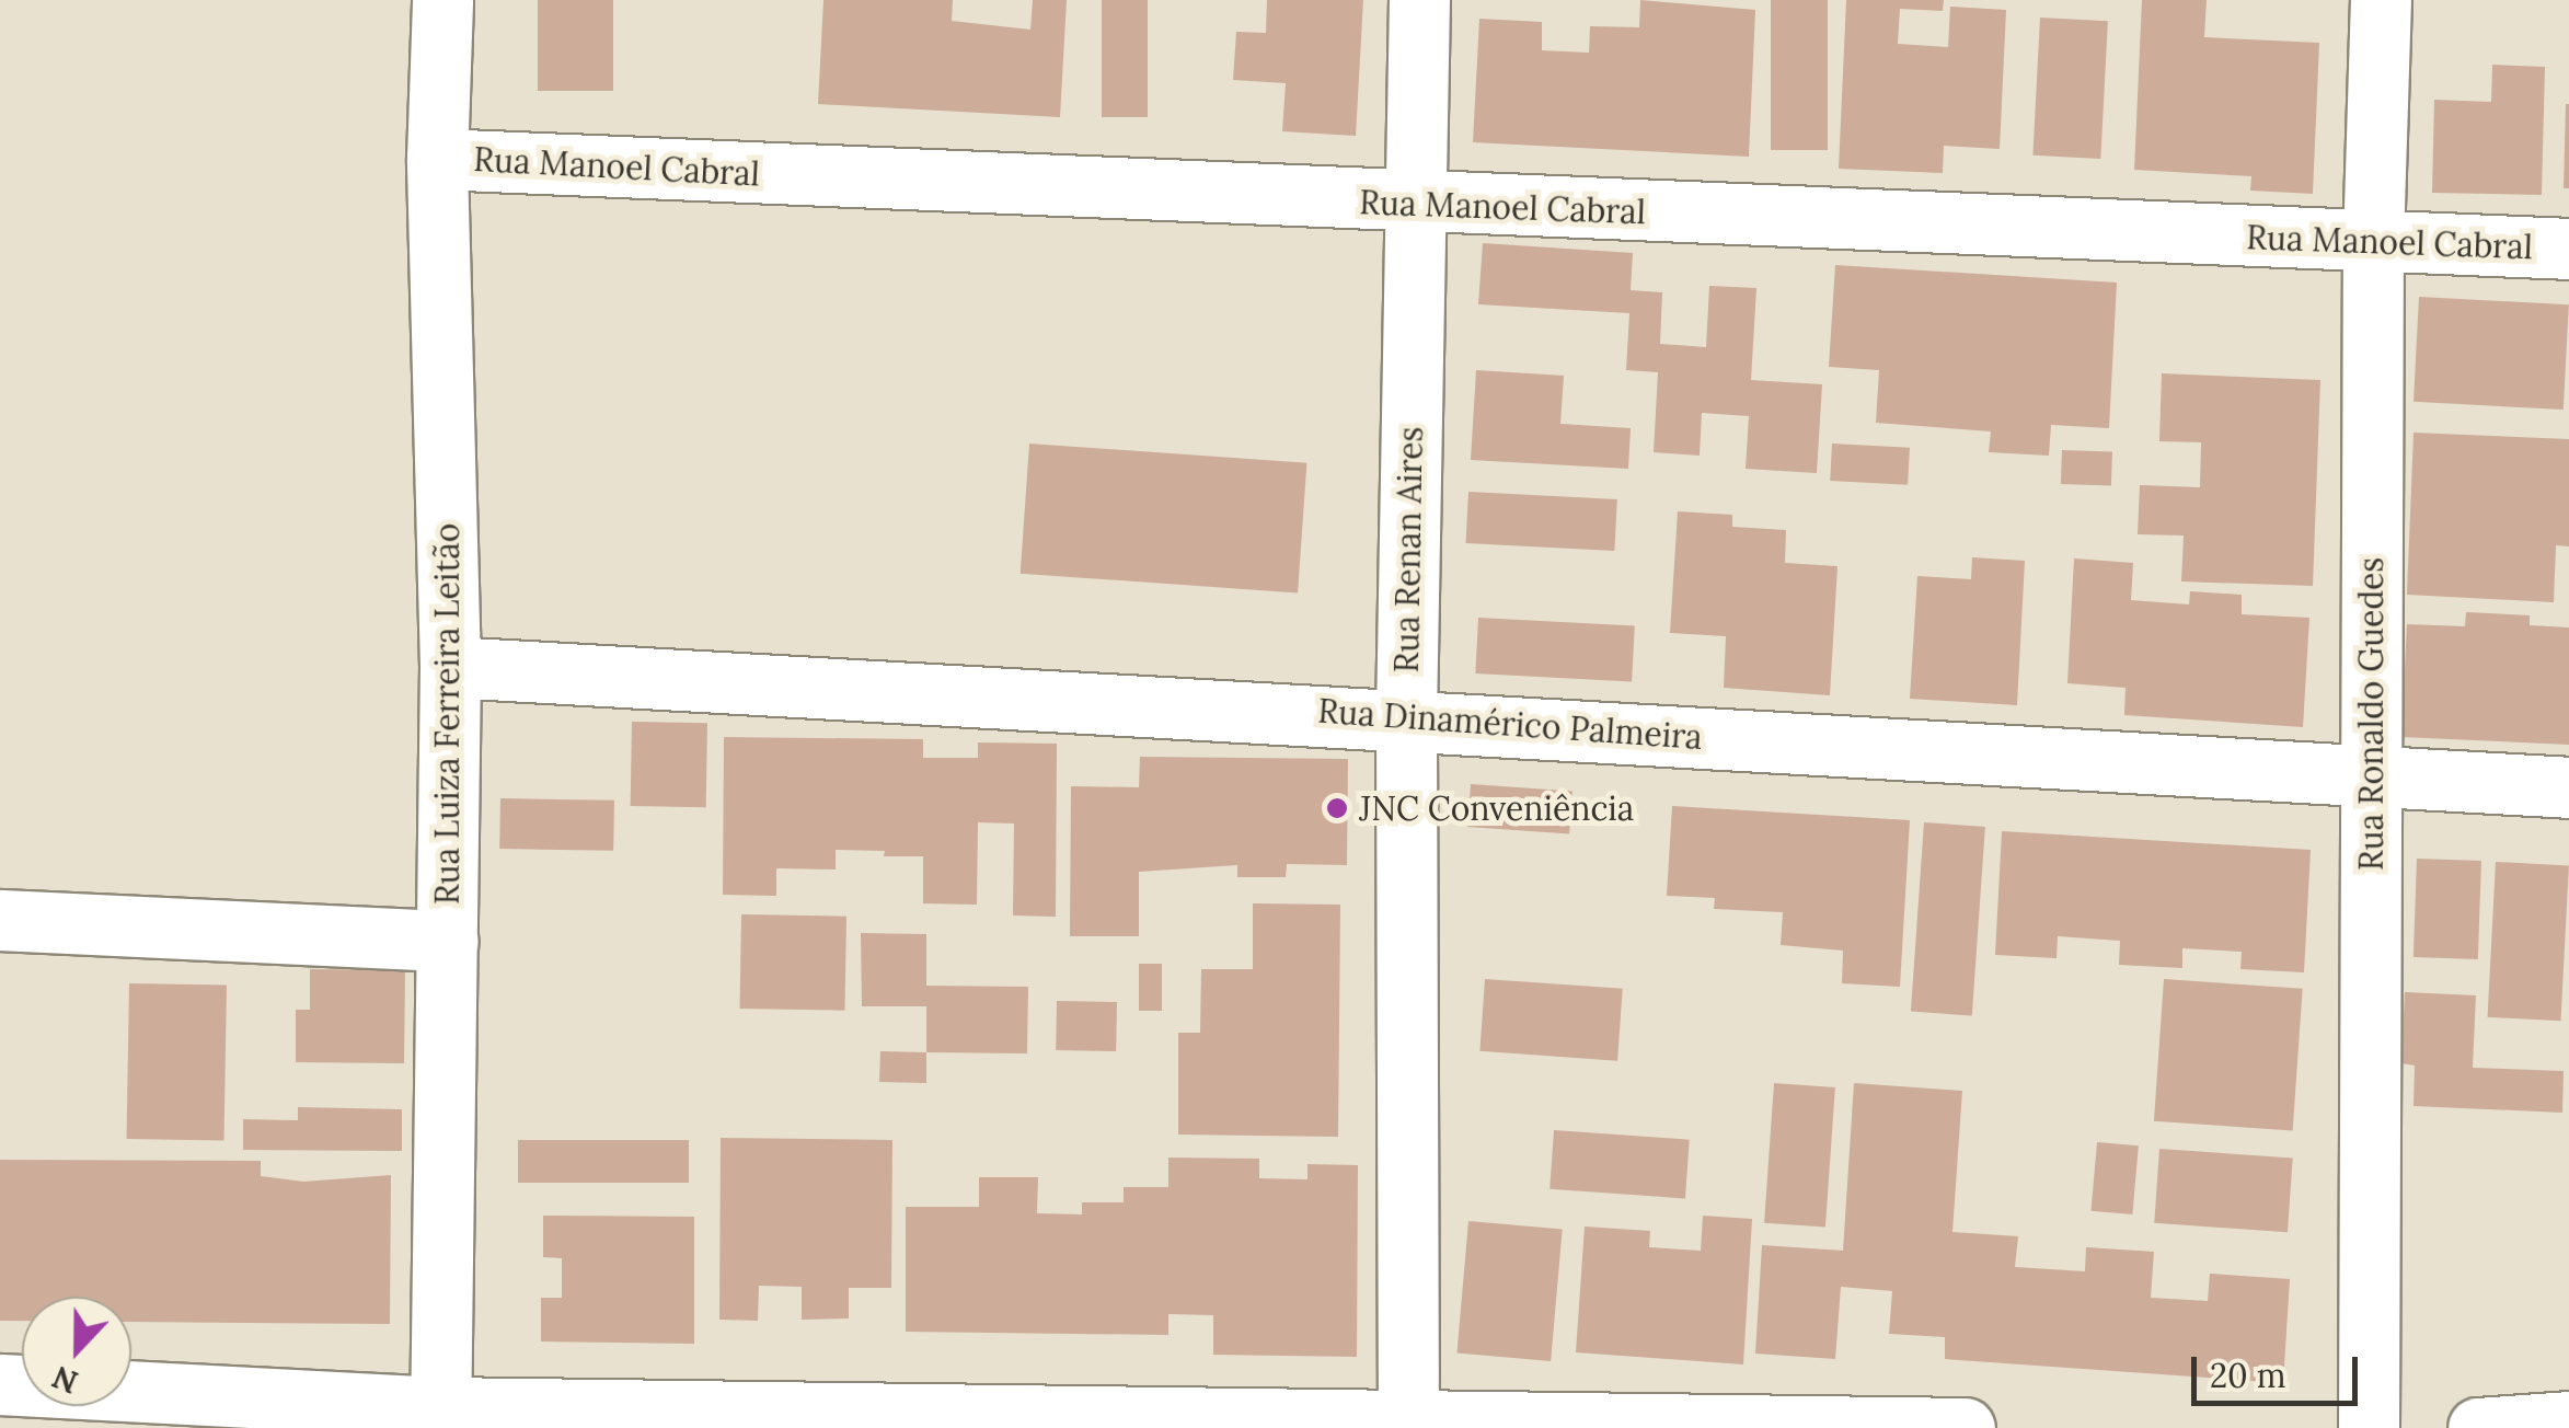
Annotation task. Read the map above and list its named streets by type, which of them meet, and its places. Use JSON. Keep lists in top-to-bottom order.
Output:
{
  "streets": {
    "street": [
      "Rua Manoel Cabral",
      "Rua Renan Aires",
      "Rua Luiza Ferreira Leitão",
      "Rua Ronaldo Guedes",
      "Rua Dinamérico Palmeira"
    ]
  },
  "crossings": [
    ["Rua Manoel Cabral", "Rua Renan Aires"],
    ["Rua Manoel Cabral", "Rua Luiza Ferreira Leitão"],
    ["Rua Manoel Cabral", "Rua Ronaldo Guedes"],
    ["Rua Renan Aires", "Rua Dinamérico Palmeira"],
    ["Rua Luiza Ferreira Leitão", "Rua Dinamérico Palmeira"],
    ["Rua Ronaldo Guedes", "Rua Dinamérico Palmeira"]
  ],
  "places": ["JNC Conveniência"],
  "scale_bar": "20 m",
  "north": "bottom"
}
